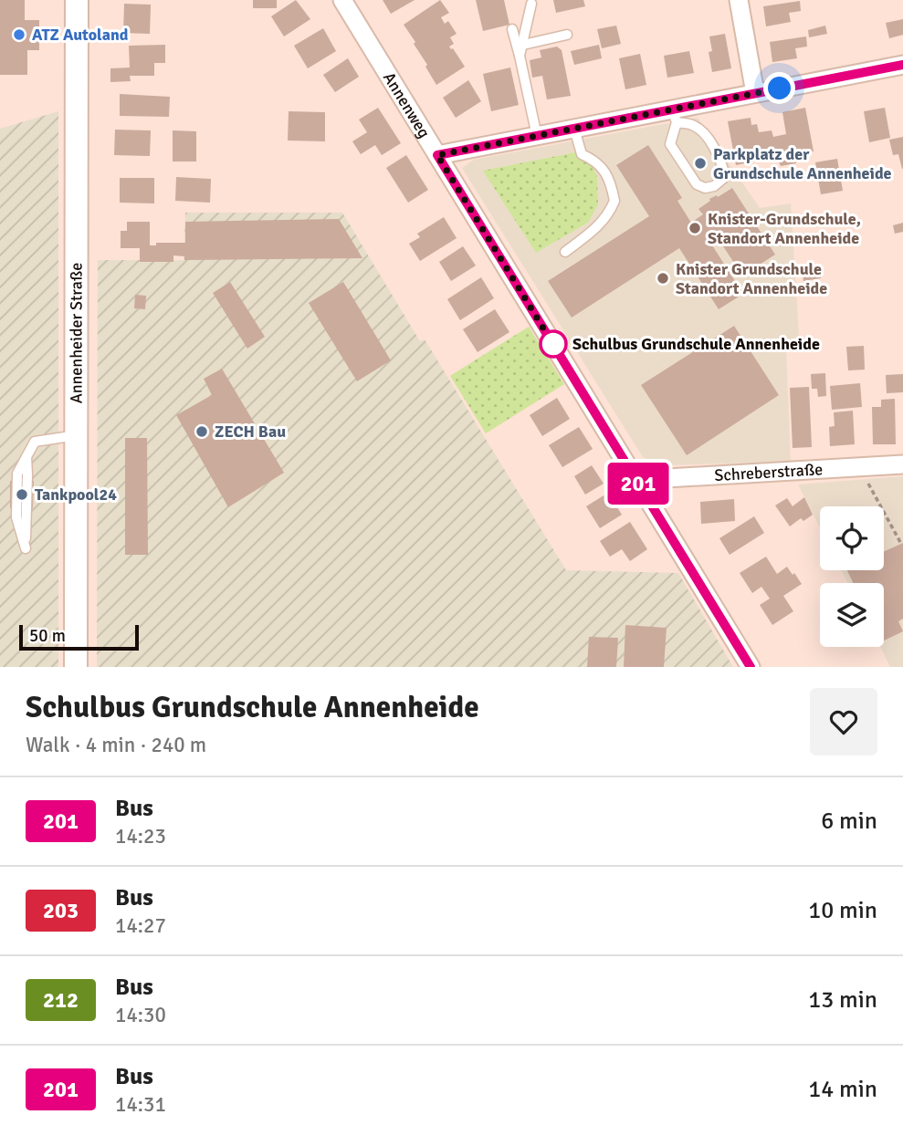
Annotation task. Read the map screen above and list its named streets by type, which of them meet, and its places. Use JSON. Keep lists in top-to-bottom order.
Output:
{
  "streets": {
    "street": ["Annenweg", "Annenheider Straße", "Schreberstraße"]
  },
  "crossings": [
    ["Annenweg", "Schreberstraße"]
  ],
  "places": [
    "ATZ Autoland",
    "Parkplatz der Grundschule Annenheide",
    "Knister-Grundschule, Standort Annenheide",
    "Knister Grundschule Standort Annenheide",
    "Schulbus Grundschule Annenheide",
    "ZECH Bau",
    "Tankpool24"
  ],
  "lines": ["bus line 201"],
  "scale_bar": "50 m",
  "page": {
    "on_map": "201",
    "scale": "50 m",
    "heading": ["Schulbus Grundschule Annenheide", "Walk · 4 min · 240 m"],
    "list": [
      {
        "mark": "201",
        "name": "Bus",
        "note": "14:23",
        "value": "6 min"
      },
      {
        "mark": "203",
        "name": "Bus",
        "note": "14:27",
        "value": "10 min"
      },
      {
        "mark": "212",
        "name": "Bus",
        "note": "14:30",
        "value": "13 min"
      },
      {
        "mark": "201",
        "name": "Bus",
        "note": "14:31",
        "value": "14 min"
      }
    ]
  }
}
